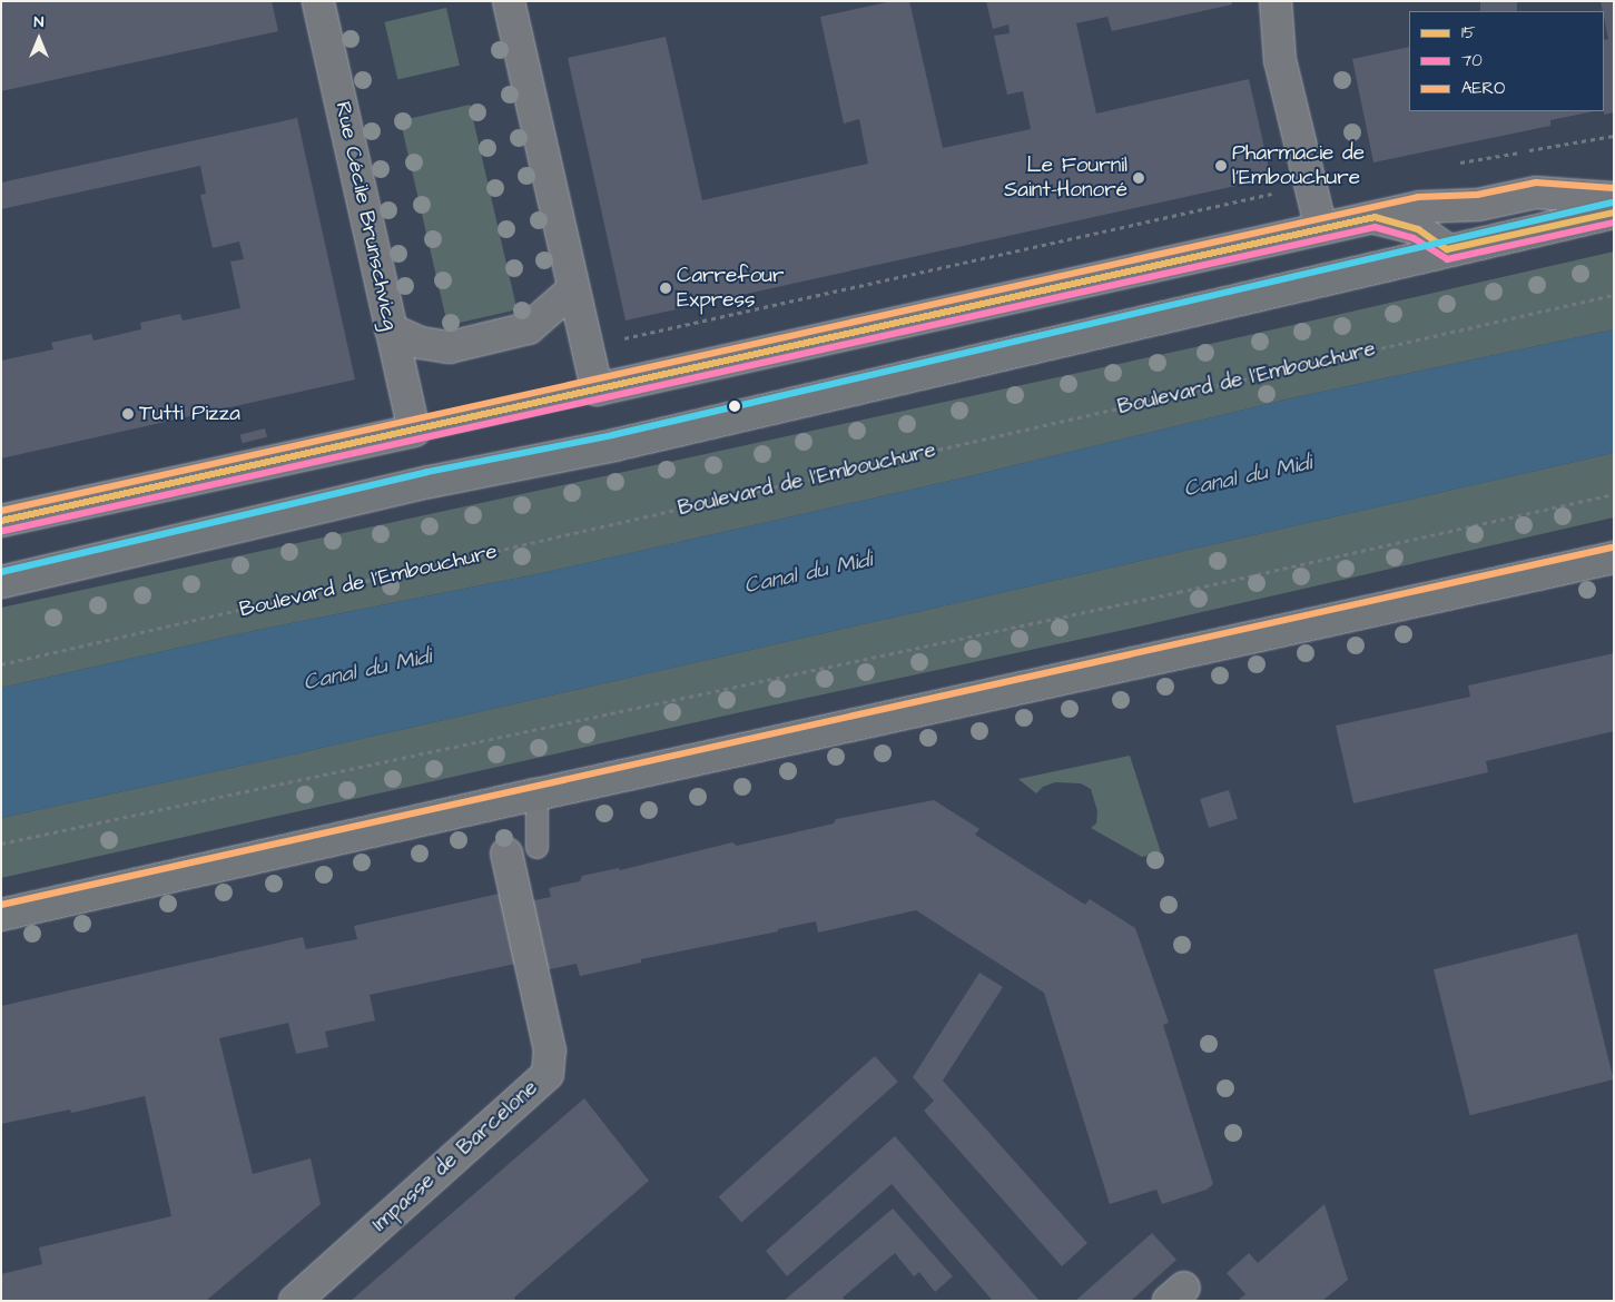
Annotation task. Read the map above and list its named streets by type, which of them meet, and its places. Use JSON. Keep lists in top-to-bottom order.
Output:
{
  "streets": {
    "street": ["Rue Cécile Brunschvicg", "Impasse de Barcelone"],
    "path": ["Boulevard de l'Embouchure"]
  },
  "water": ["Canal du Midi"],
  "places": [
    "Pharmacie de l'Embouchure",
    "Le Fournil Saint-Honoré",
    "Carrefour Express",
    "Tutti Pizza"
  ],
  "lines": ["transit line AERO", "transit line 15", "transit line 70"],
  "legend": ["15", "70", "AERO"],
  "north": "top"
}
